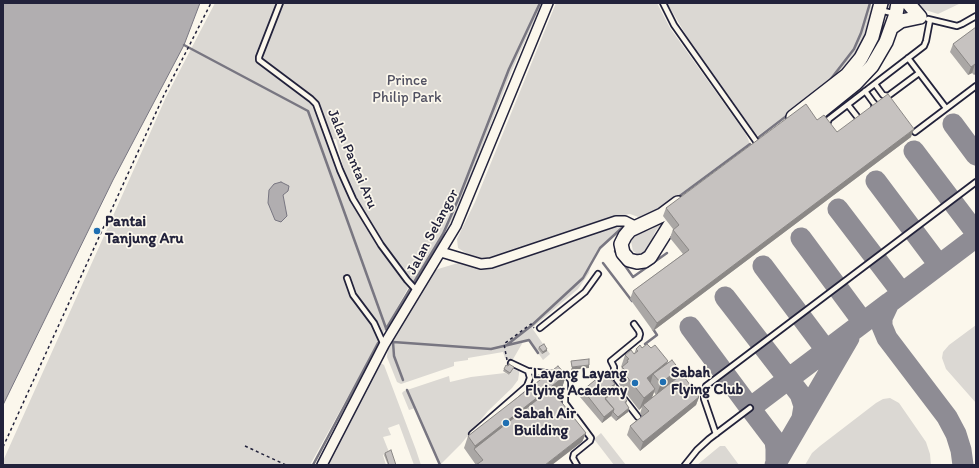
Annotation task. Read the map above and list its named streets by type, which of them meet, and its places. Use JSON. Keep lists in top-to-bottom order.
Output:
{
  "streets": {
    "street": ["Jalan Selangor"],
    "lane": ["Jalan Pantai Aru"]
  },
  "crossings": [
    ["Jalan Pantai Aru", "Jalan Selangor"]
  ],
  "parks": ["Prince Philip Park"],
  "places": [
    "Pantai Tanjung Aru",
    "Sabah Flying Club",
    "Layang Layang Flying Academy",
    "Sabah Air Building"
  ]
}
